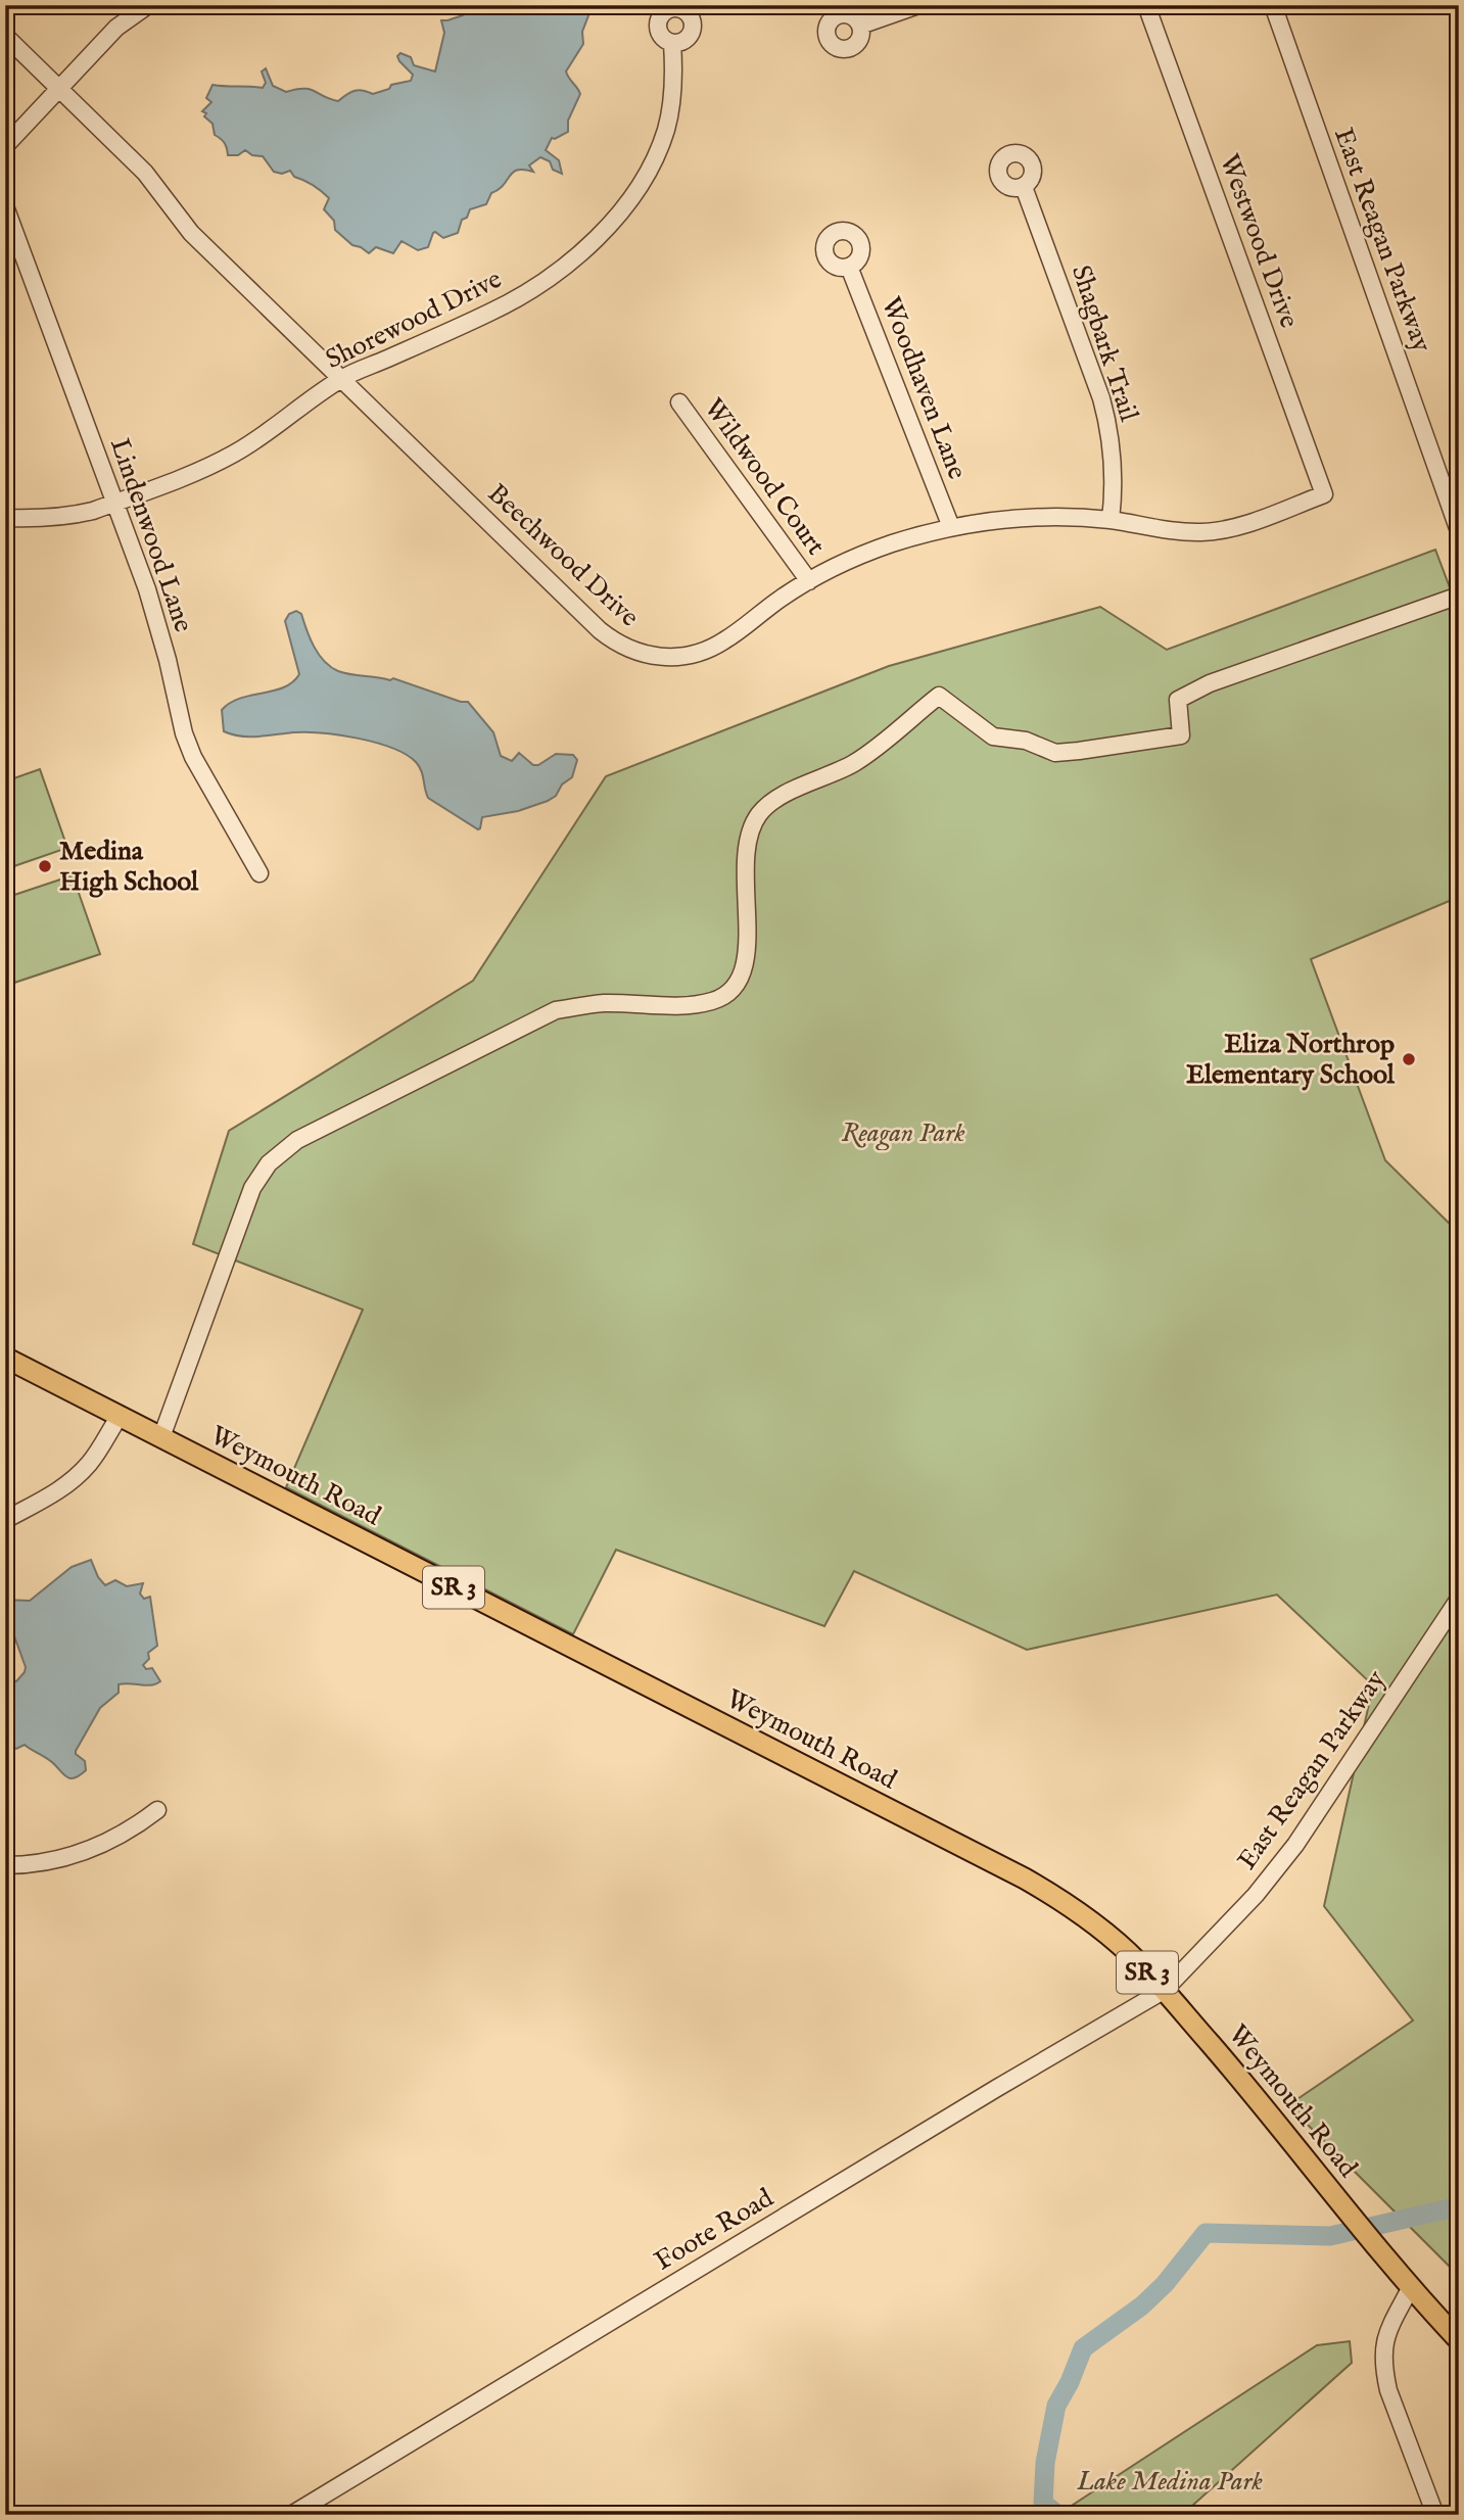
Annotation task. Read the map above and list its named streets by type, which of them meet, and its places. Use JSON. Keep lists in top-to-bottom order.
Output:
{
  "streets": {
    "main road": ["Weymouth Road", "SR 3"],
    "street": [
      "East Reagan Parkway",
      "Westwood Drive",
      "Shorewood Drive",
      "Shagbark Trail",
      "Woodhaven Lane",
      "Wildwood Court",
      "Lindenwood Lane",
      "Beechwood Drive",
      "Foote Road"
    ]
  },
  "crossings": [
    ["East Reagan Parkway", "Weymouth Road"],
    ["East Reagan Parkway", "Foote Road"],
    ["Westwood Drive", "Beechwood Drive"],
    ["Shorewood Drive", "Lindenwood Lane"],
    ["Shorewood Drive", "Beechwood Drive"],
    ["Shagbark Trail", "Beechwood Drive"],
    ["Woodhaven Lane", "Beechwood Drive"],
    ["Wildwood Court", "Beechwood Drive"],
    ["Weymouth Road", "Foote Road"]
  ],
  "parks": ["Reagan Park", "Lake Medina Park"],
  "places": ["Medina High School", "Eliza Northrop Elementary School"]
}
